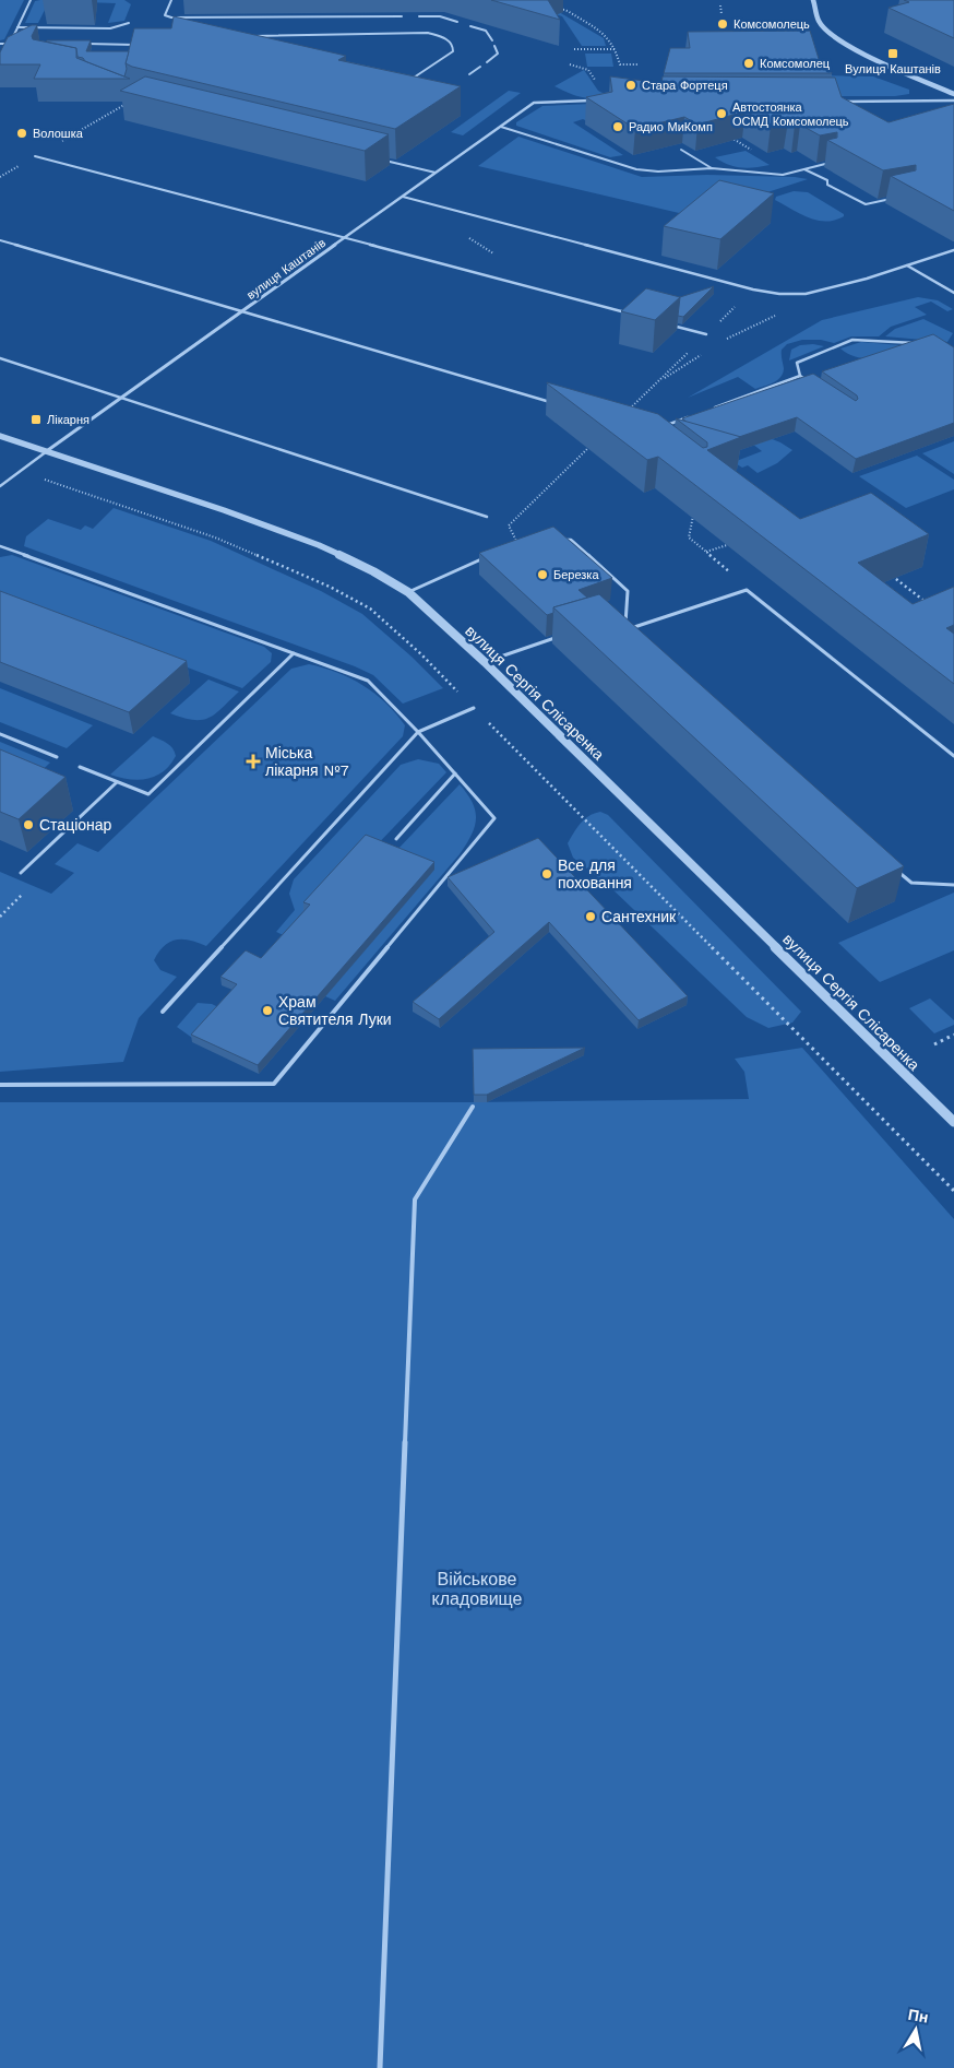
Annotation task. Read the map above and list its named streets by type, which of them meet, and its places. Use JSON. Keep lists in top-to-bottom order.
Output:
{
  "streets": {
    "street": ["вулиця Каштанів", "вулиця Сергія Слісаренка"]
  },
  "crossings": [
    ["вулиця Каштанів", "вулиця Сергія Слісаренка"]
  ],
  "parks": ["Військове кладовище"],
  "places": {
    "other": [
      "Комсомолець",
      "Комсомолец",
      "Стара Фортеця",
      "Автостоянка ОСМД Комсомолець",
      "Радио МиКомп",
      "Волошка",
      "Березка",
      "Стаціонар",
      "Все для поховання",
      "Сантехник",
      "Храм Святителя Луки"
    ],
    "transit": ["Вулиця Каштанів", "Лікарня"],
    "health": ["Міська лікарня №7"]
  },
  "north": "top"
}
